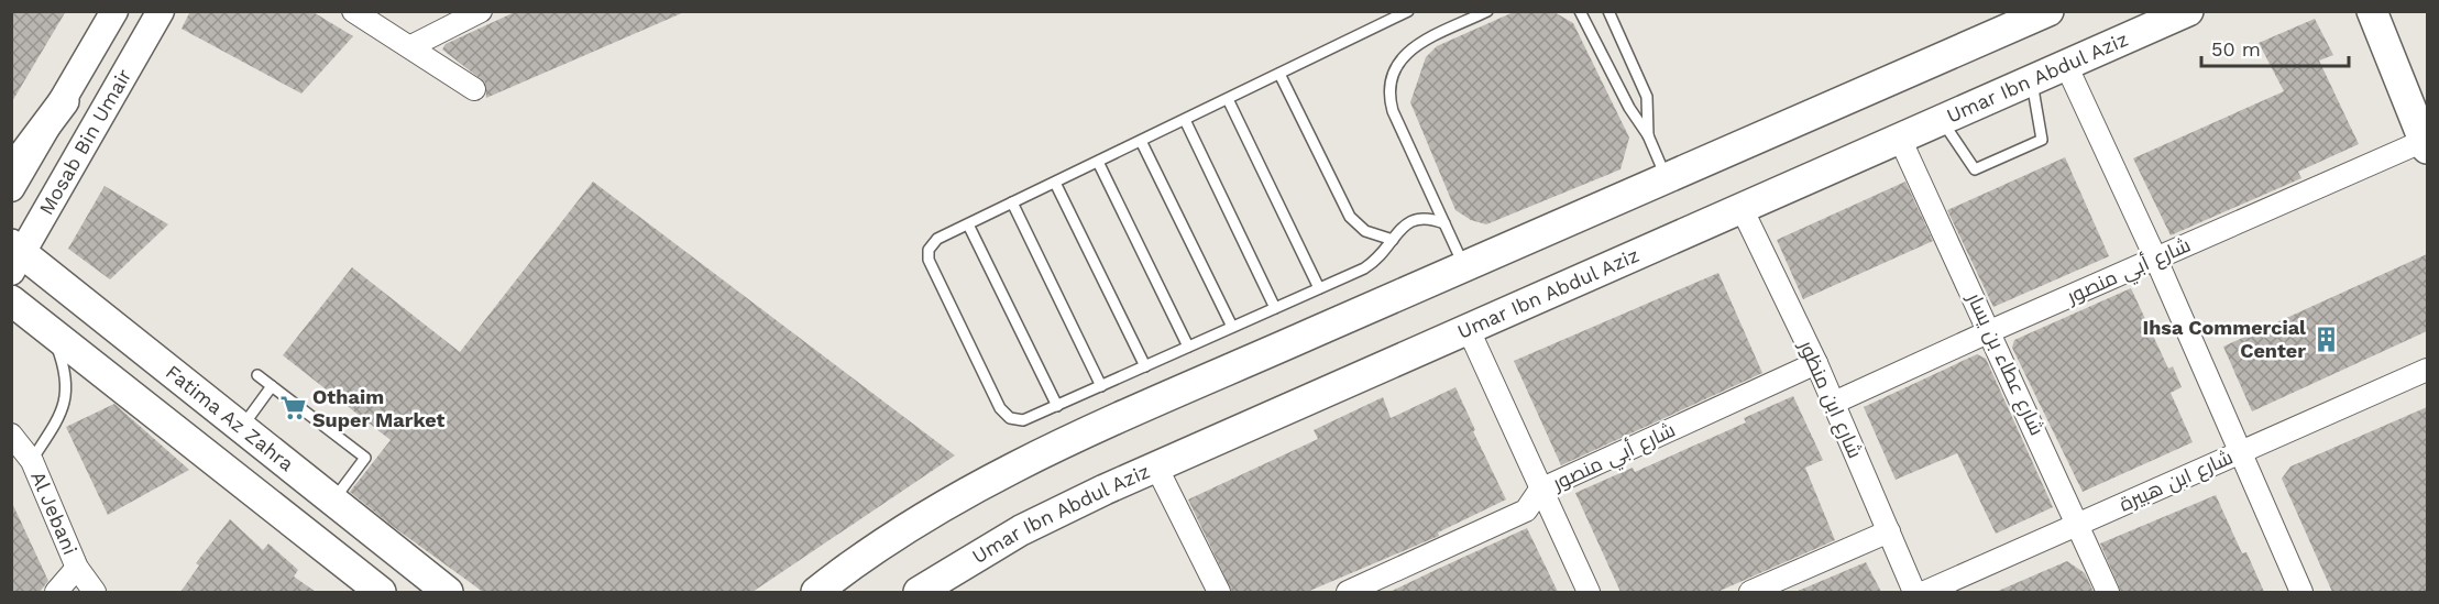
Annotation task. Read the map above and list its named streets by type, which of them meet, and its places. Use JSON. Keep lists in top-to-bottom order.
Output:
{
  "streets": {
    "main road": ["Umar Ibn Abdul Aziz", "Fatima Az Zahra"],
    "street": [
      "Mosab Bin Umair",
      "شارع أبي منصور",
      "شارع عطاء بن يسار",
      "شارع ابن منظور",
      "شارع ابن هبيرة",
      "Al Jebani"
    ]
  },
  "crossings": [
    ["Umar Ibn Abdul Aziz", "شارع عطاء بن يسار"],
    ["Umar Ibn Abdul Aziz", "شارع ابن منظور"],
    ["Mosab Bin Umair", "Fatima Az Zahra"],
    ["شارع أبي منصور", "شارع عطاء بن يسار"],
    ["شارع أبي منصور", "شارع ابن منظور"],
    ["شارع عطاء بن يسار", "شارع ابن هبيرة"]
  ],
  "places": {
    "building": ["Ihsa Commercial Center"],
    "supermarket": ["Othaim Super Market"]
  },
  "scale_bar": "50 m"
}
